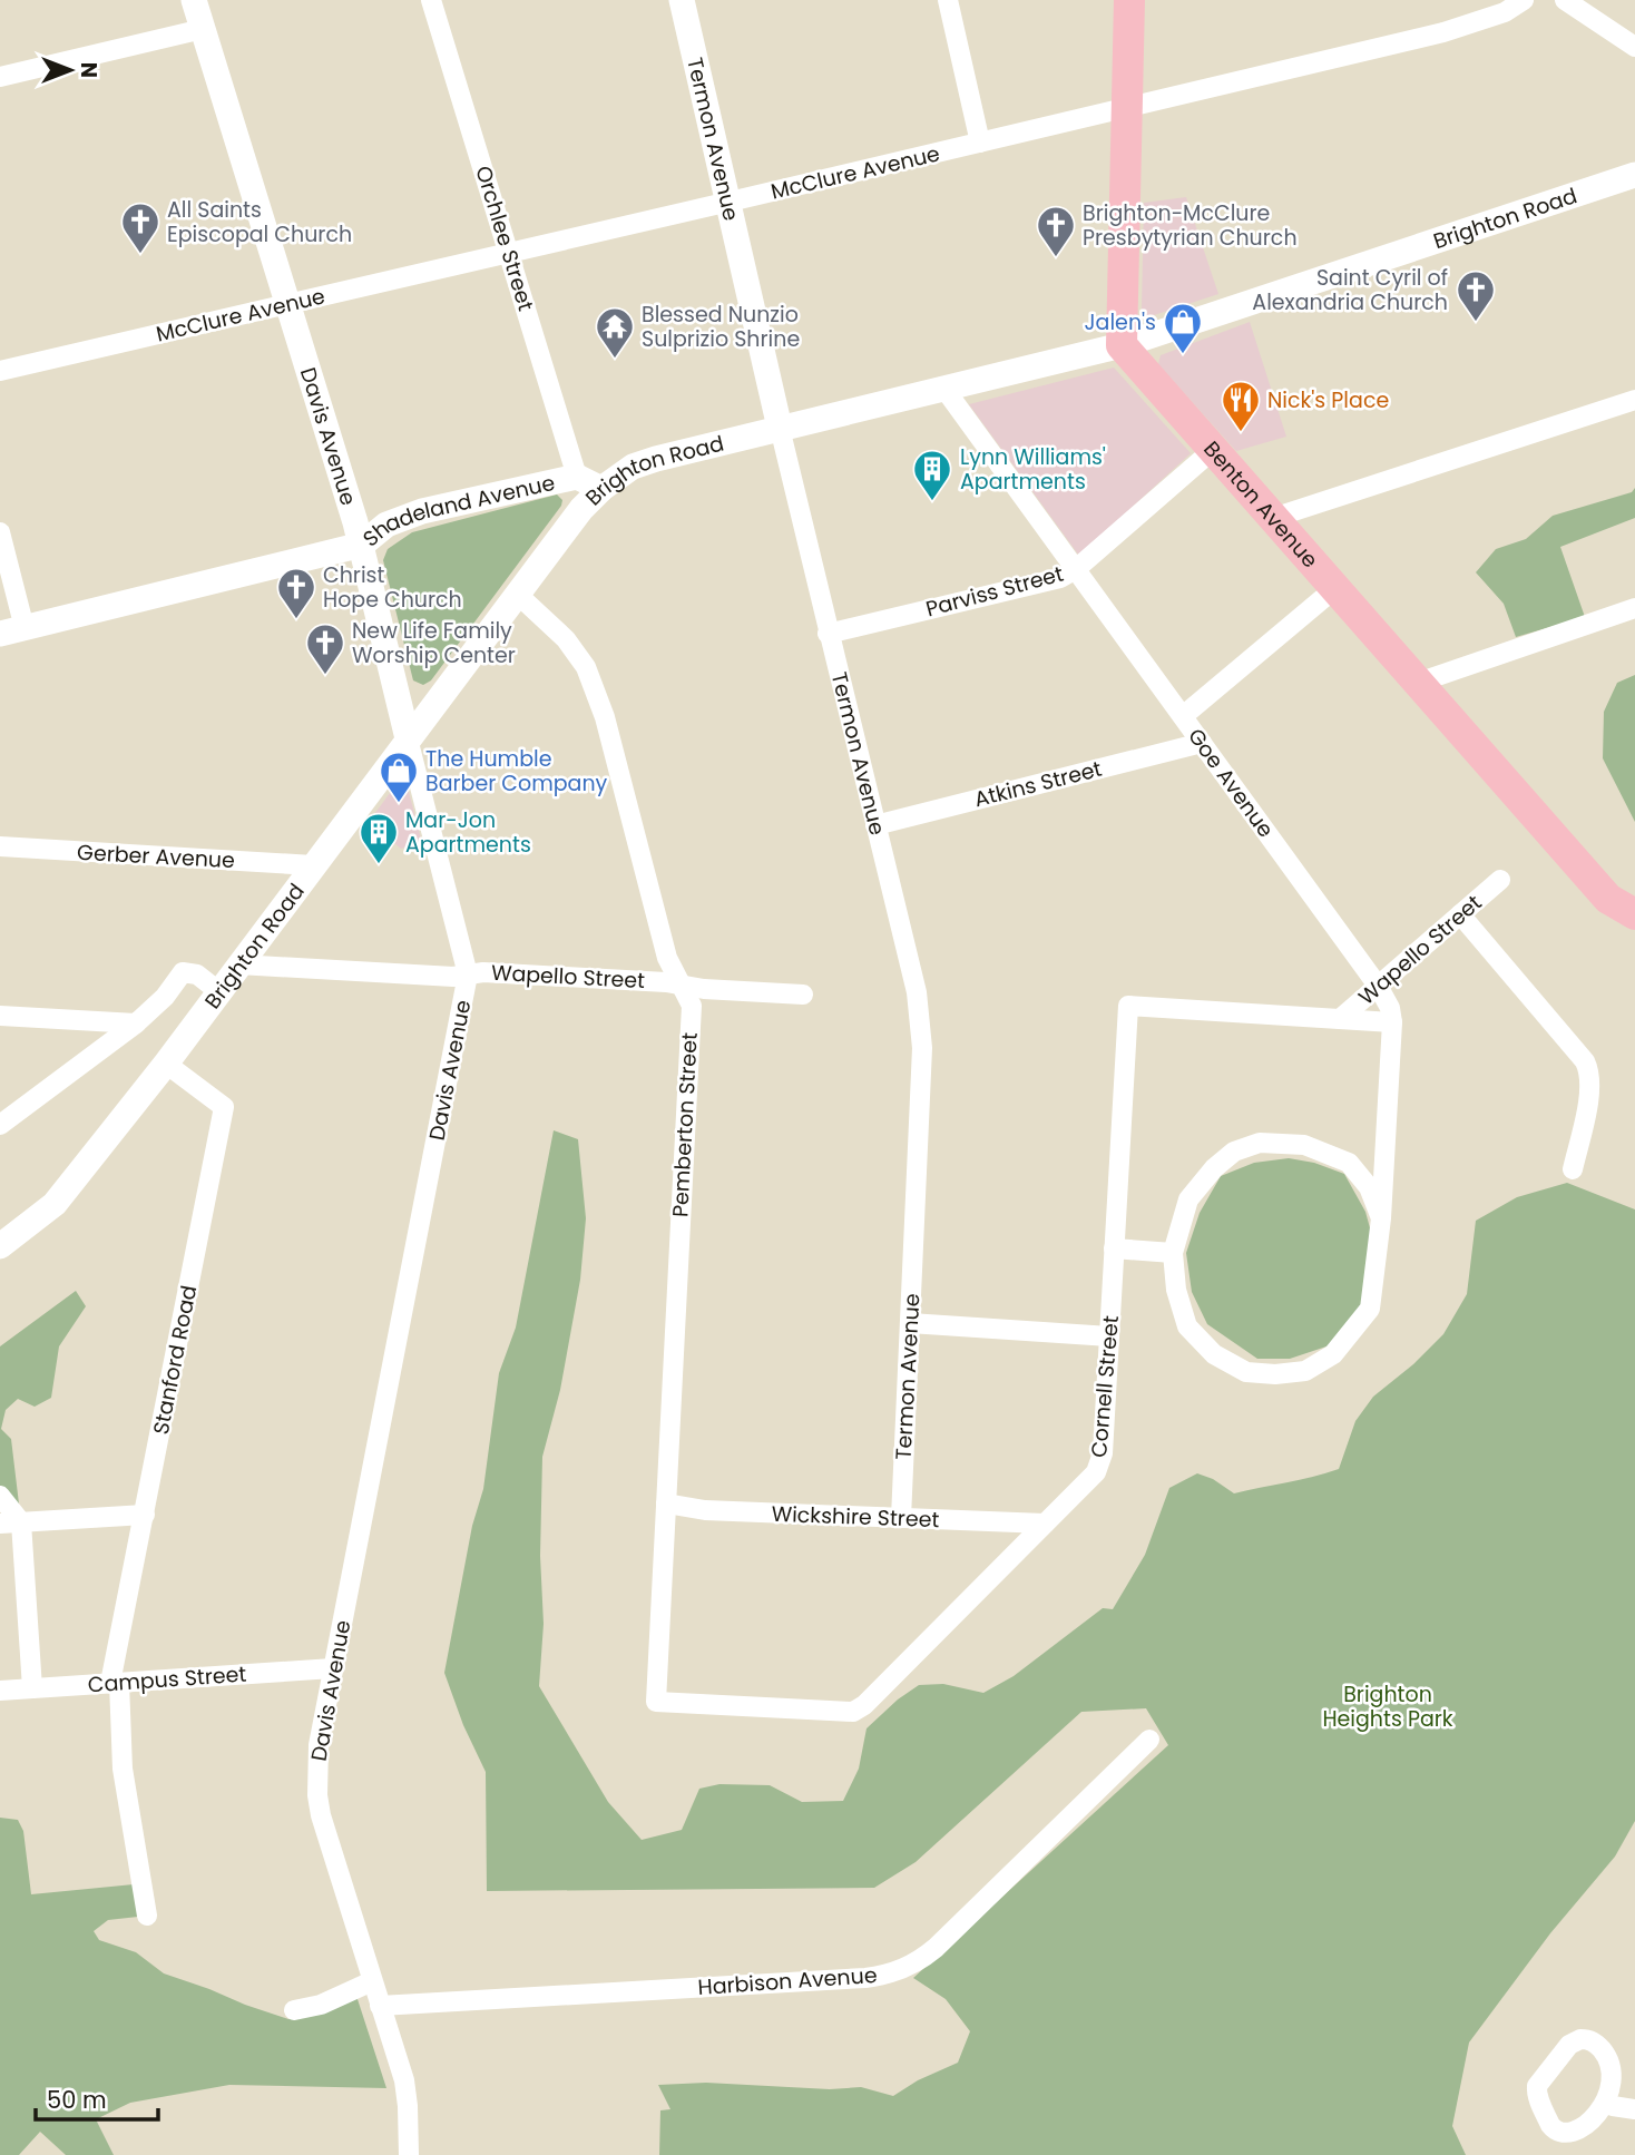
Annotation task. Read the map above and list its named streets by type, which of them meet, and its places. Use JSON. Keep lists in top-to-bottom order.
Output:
{
  "streets": {
    "main road": ["Benton Avenue"],
    "street": [
      "Termon Avenue",
      "McClure Avenue",
      "Brighton Road",
      "Orchlee Street",
      "Davis Avenue",
      "Shadeland Avenue",
      "Parviss Street",
      "Goe Avenue",
      "Atkins Street",
      "Gerber Avenue",
      "Wapello Street",
      "Pemberton Street",
      "Stanford Road",
      "Cornell Street",
      "Wickshire Street",
      "Campus Street",
      "Harbison Avenue"
    ]
  },
  "crossings": [
    ["Termon Avenue", "McClure Avenue"],
    ["Termon Avenue", "Brighton Road"],
    ["Termon Avenue", "Parviss Street"],
    ["Termon Avenue", "Atkins Street"],
    ["Termon Avenue", "Wickshire Street"],
    ["McClure Avenue", "Orchlee Street"],
    ["McClure Avenue", "Davis Avenue"],
    ["Brighton Road", "Davis Avenue"],
    ["Brighton Road", "Benton Avenue"],
    ["Brighton Road", "Shadeland Avenue"],
    ["Brighton Road", "Goe Avenue"],
    ["Brighton Road", "Gerber Avenue"],
    ["Brighton Road", "Wapello Street"],
    ["Brighton Road", "Pemberton Street"],
    ["Brighton Road", "Stanford Road"],
    ["Orchlee Street", "Shadeland Avenue"],
    ["Davis Avenue", "Shadeland Avenue"],
    ["Davis Avenue", "Wapello Street"],
    ["Davis Avenue", "Campus Street"],
    ["Davis Avenue", "Harbison Avenue"],
    ["Benton Avenue", "Parviss Street"],
    ["Parviss Street", "Goe Avenue"],
    ["Goe Avenue", "Atkins Street"],
    ["Goe Avenue", "Wapello Street"],
    ["Wapello Street", "Pemberton Street"],
    ["Wapello Street", "Cornell Street"],
    ["Pemberton Street", "Cornell Street"],
    ["Pemberton Street", "Wickshire Street"],
    ["Stanford Road", "Campus Street"],
    ["Cornell Street", "Wickshire Street"]
  ],
  "parks": ["Brighton Heights Park"],
  "places": {
    "church": [
      "All Saints Episcopal Church",
      "Brighton-McClure Presbytyrian Church",
      "Saint Cyril of Alexandria Church",
      "Christ Hope Church",
      "New Life Family Worship Center"
    ],
    "shop": ["Jalen's", "The Humble Barber Company"],
    "temple": ["Blessed Nunzio Sulprizio Shrine"],
    "restaurant": ["Nick's Place"],
    "building": ["Lynn Williams' Apartments", "Mar-Jon Apartments"]
  },
  "scale_bar": "50 m",
  "north": "right"
}
